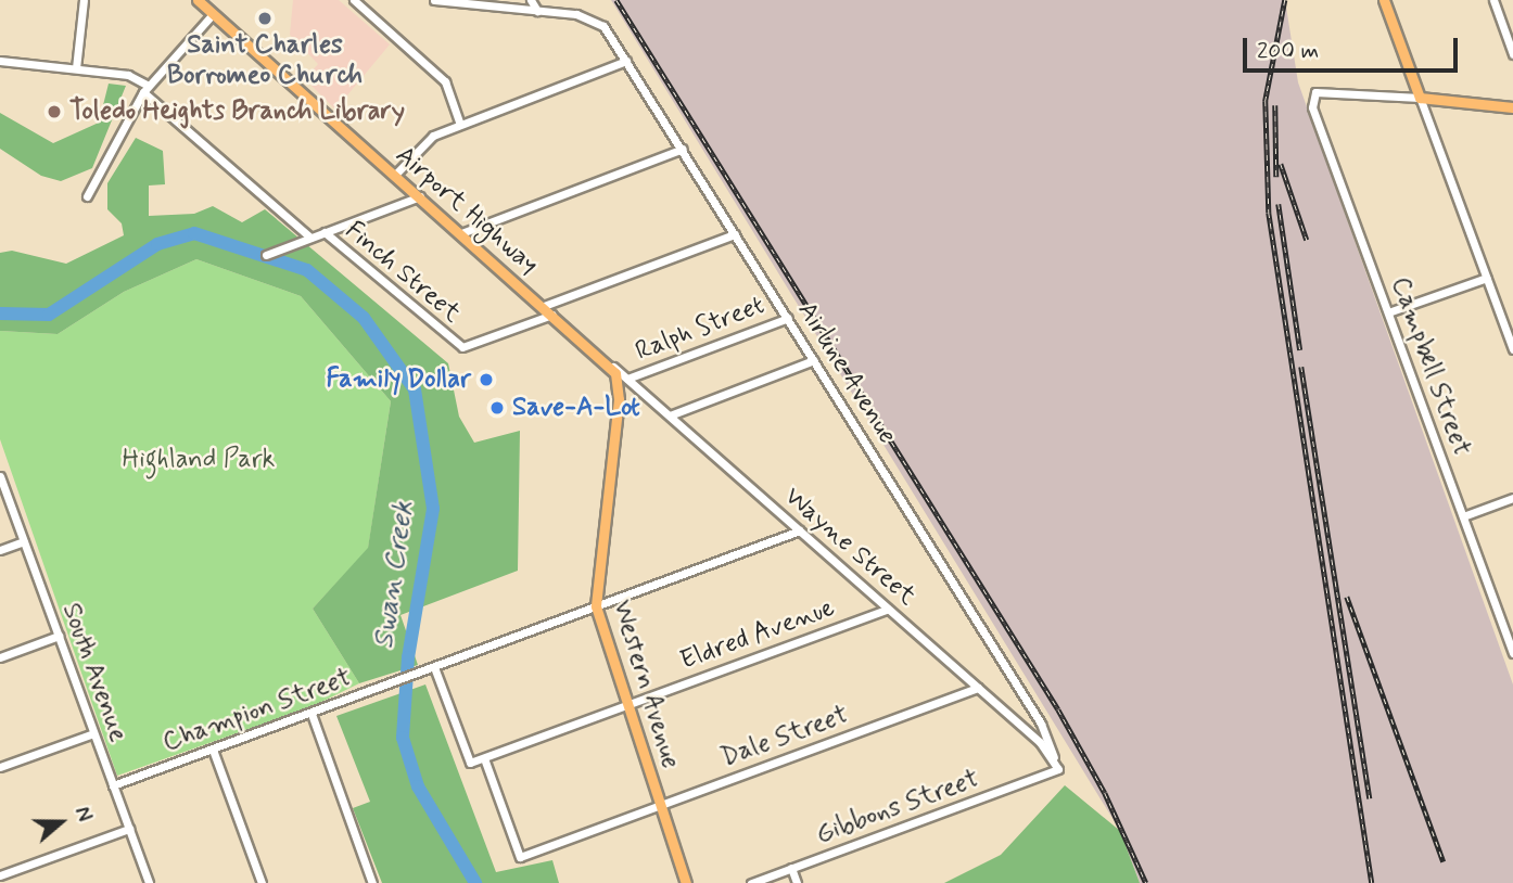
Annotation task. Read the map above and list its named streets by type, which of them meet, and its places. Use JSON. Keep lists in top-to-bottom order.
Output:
{
  "streets": {
    "main road": ["Airport Highway", "Western Avenue"],
    "street": [
      "Finch Street",
      "Ralph Street",
      "Campbell Street",
      "Airline Avenue",
      "Wayne Street",
      "Eldred Avenue",
      "South Avenue",
      "Champion Street",
      "Dale Street",
      "Gibbons Street"
    ]
  },
  "crossings": [
    ["Airport Highway", "Finch Street"],
    ["Airport Highway", "Wayne Street"],
    ["Airport Highway", "Western Avenue"],
    ["Ralph Street", "Airline Avenue"],
    ["Ralph Street", "Wayne Street"],
    ["Airline Avenue", "Wayne Street"],
    ["Wayne Street", "Eldred Avenue"],
    ["Wayne Street", "Western Avenue"],
    ["Wayne Street", "Champion Street"],
    ["Wayne Street", "Dale Street"],
    ["Wayne Street", "Gibbons Street"],
    ["Eldred Avenue", "Western Avenue"],
    ["Eldred Avenue", "Champion Street"],
    ["Eldred Avenue", "Dale Street"],
    ["South Avenue", "Champion Street"],
    ["Western Avenue", "Champion Street"],
    ["Western Avenue", "Dale Street"]
  ],
  "water": ["Swan Creek"],
  "parks": ["Highland Park"],
  "places": [
    "Saint Charles Borromeo Church",
    "Toledo Heights Branch Library",
    "Family Dollar",
    "Save-A-Lot"
  ],
  "scale_bar": "200 m",
  "north": "right"
}
